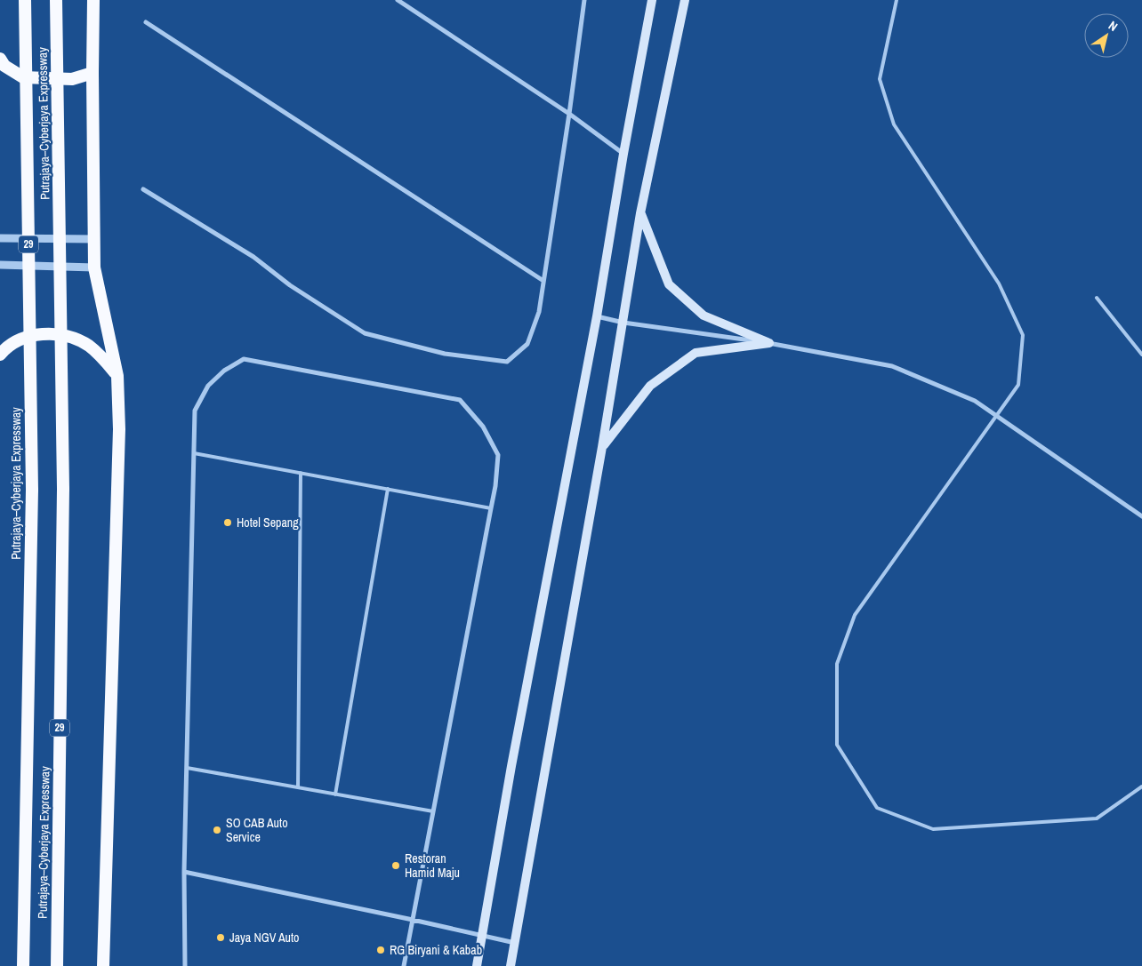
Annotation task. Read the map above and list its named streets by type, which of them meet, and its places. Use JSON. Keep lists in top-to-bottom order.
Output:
{
  "streets": {
    "highway": ["Putrajaya–Cyberjaya Expressway", "29"]
  },
  "places": [
    "Hotel Sepang",
    "SO CAB Auto Service",
    "Restoran Hamid Maju",
    "Jaya NGV Auto",
    "RG Biryani & Kabab"
  ],
  "north": "top right"
}
